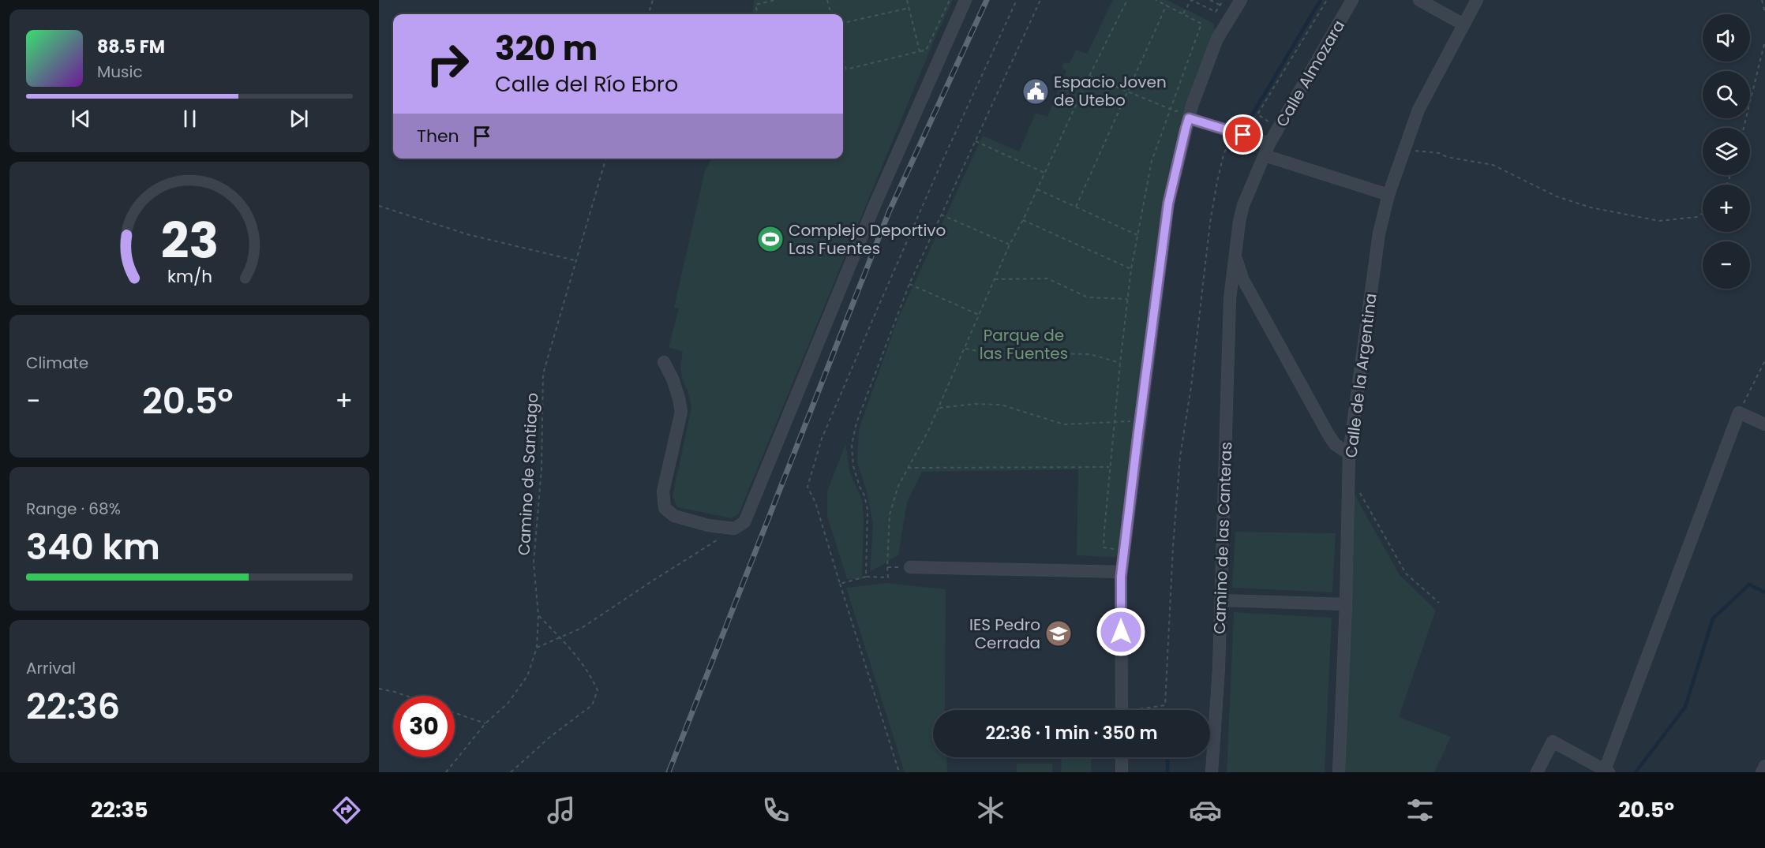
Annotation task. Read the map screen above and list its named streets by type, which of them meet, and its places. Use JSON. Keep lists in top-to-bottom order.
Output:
{
  "streets": {
    "street": ["Calle Almozara", "Calle de la Argentina", "Camino de las Canteras"],
    "path": ["Camino de Santiago"]
  },
  "crossings": [
    ["Calle Almozara", "Camino de las Canteras"]
  ],
  "parks": ["Parque de las Fuentes"],
  "places": {
    "public building": ["Espacio Joven de Utebo"],
    "sports": ["Complejo Deportivo Las Fuentes"],
    "school or university": ["IES Pedro Cerrada"]
  },
  "page": {
    "map_buttons": ["+", "−"],
    "turn": ["320 m", "Calle del Río Ebro"],
    "song": ["88.5 FM", "Music"],
    "then": "Then",
    "tile": [
      "Climate",
      ["Range · 68%", "340 km"],
      ["Arrival", "22:36"]
    ],
    "heat": ["−", "20.5°", "+"],
    "limit": "30",
    "trip": "22:36 · 1 min · 350 m",
    "tabs": ["22:35", "20.5°"],
    "gauge": ["23", "km/h"]
  }
}
